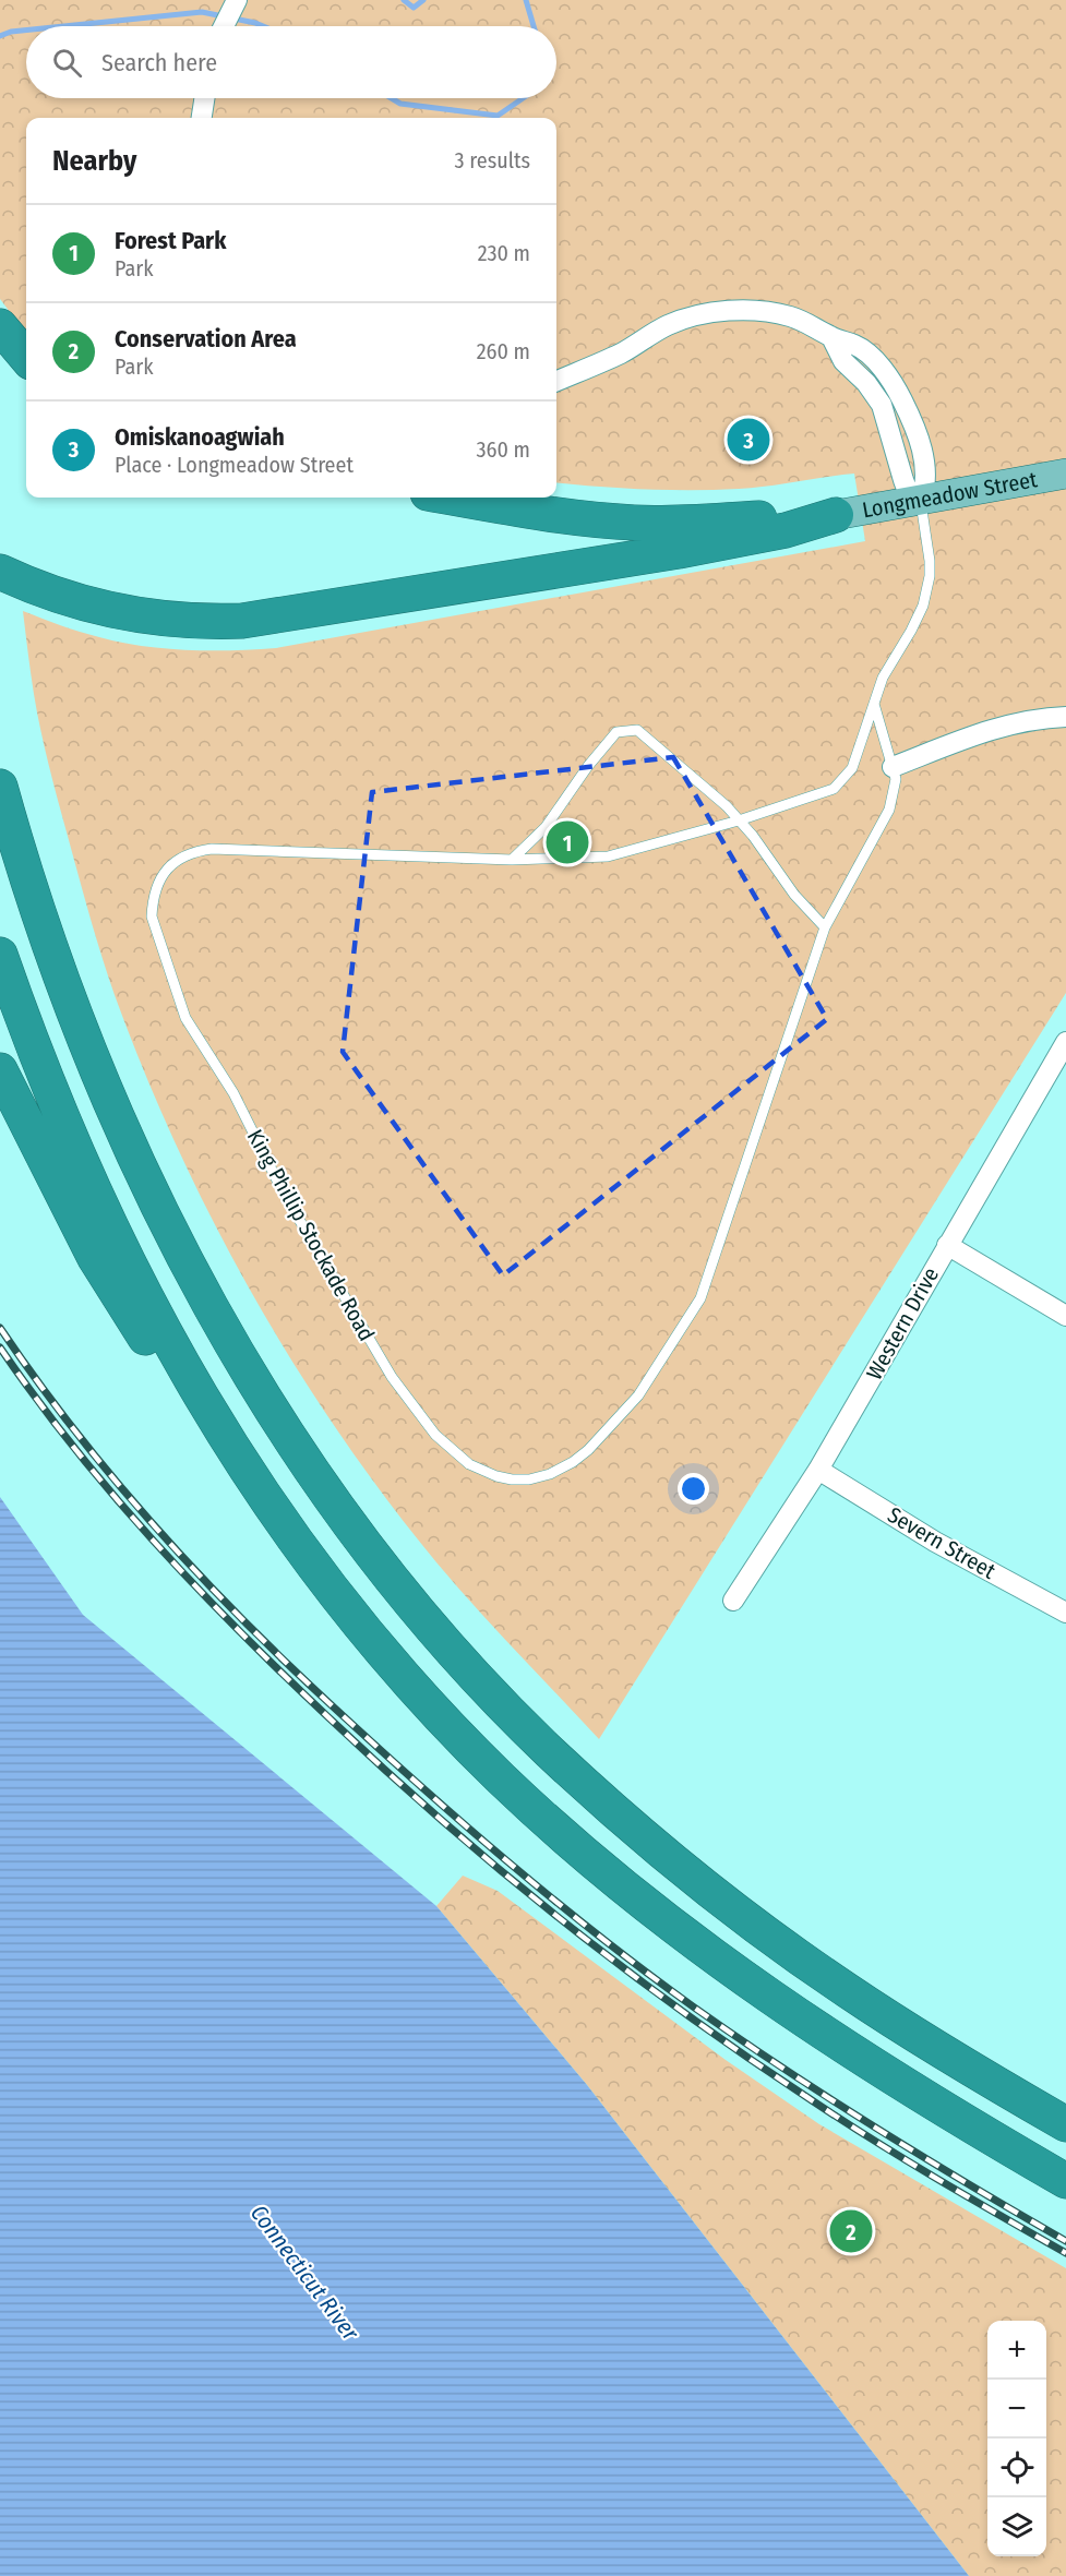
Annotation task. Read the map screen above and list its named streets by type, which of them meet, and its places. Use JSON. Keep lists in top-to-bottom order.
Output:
{
  "streets": {
    "main road": ["Longmeadow Street"],
    "street": ["Western Drive", "Severn Street"],
    "lane": ["King Phillip Stockade Road"]
  },
  "crossings": [
    ["Longmeadow Street", "King Phillip Stockade Road"],
    ["Western Drive", "Severn Street"]
  ],
  "water": ["Connecticut River"],
  "page": {
    "search": "Search here",
    "heading": ["Nearby", "3 results"],
    "list": [
      {
        "mark": "1",
        "name": "Forest Park",
        "note": "Park",
        "value": "230 m"
      },
      {
        "mark": "2",
        "name": "Conservation Area",
        "note": "Park",
        "value": "260 m"
      },
      {
        "mark": "3",
        "name": "Omiskanoagwiah",
        "note": "Place · Longmeadow Street",
        "value": "360 m"
      }
    ],
    "pins": ["3", "1", "2"],
    "map_buttons": ["+", "−"]
  }
}
